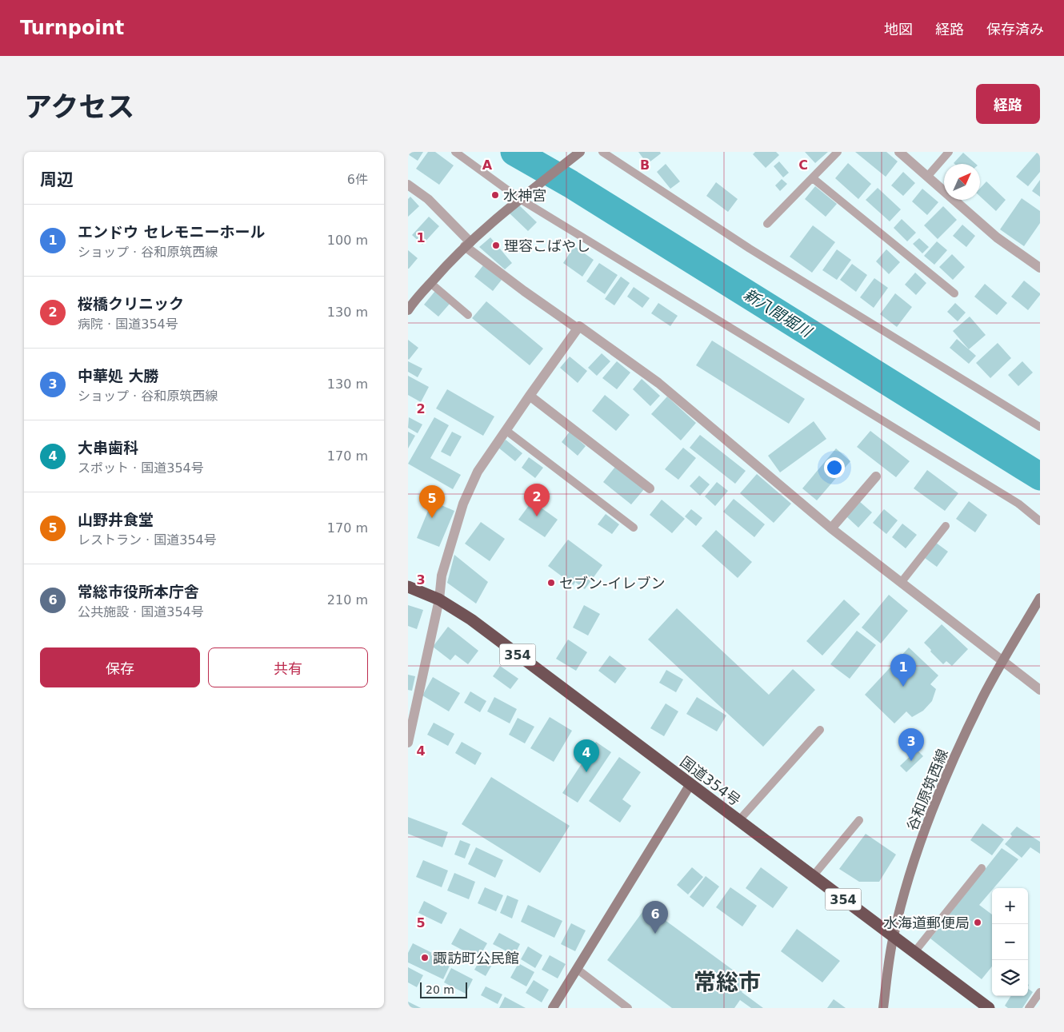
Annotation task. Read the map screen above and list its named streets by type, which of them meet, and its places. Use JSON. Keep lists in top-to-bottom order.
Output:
{
  "streets": {
    "highway": ["354", "国道354号"],
    "street": ["谷和原筑西線"]
  },
  "crossings": [
    ["国道354号", "谷和原筑西線"]
  ],
  "districts": ["常総市"],
  "water": ["新八間堀川"],
  "places": [
    "水神宮",
    "理容こばやし",
    "セブン-イレブン",
    "水海道郵便局",
    "諏訪町公民館"
  ],
  "scale_bar": "20 m",
  "north": "top right",
  "page": {
    "header": "Turnpoint",
    "nav": ["地図", "経路", "保存済み"],
    "title": "アクセス",
    "buttons": [
      "経路",
      ["保存", "共有"]
    ],
    "heading": ["周辺", "6件"],
    "list": [
      {
        "mark": "1",
        "name": "エンドウ セレモニーホール",
        "note": "ショップ · 谷和原筑西線",
        "value": "100 m"
      },
      {
        "mark": "2",
        "name": "桜橋クリニック",
        "note": "病院 · 国道354号",
        "value": "130 m"
      },
      {
        "mark": "3",
        "name": "中華処 大勝",
        "note": "ショップ · 谷和原筑西線",
        "value": "130 m"
      },
      {
        "mark": "4",
        "name": "大串歯科",
        "note": "スポット · 国道354号",
        "value": "170 m"
      },
      {
        "mark": "5",
        "name": "山野井食堂",
        "note": "レストラン · 国道354号",
        "value": "170 m"
      },
      {
        "mark": "6",
        "name": "常総市役所本庁舎",
        "note": "公共施設 · 国道354号",
        "value": "210 m"
      }
    ],
    "pins": [
      "2",
      "5",
      "1",
      "3",
      "4",
      "6"
    ],
    "map_buttons": ["+", "−"],
    "scale": "20 m"
  },
  "grid": {
    "columns": ["A", "B", "C"],
    "rows": [
      "1",
      "2",
      "3",
      "4",
      "5"
    ]
  }
}
